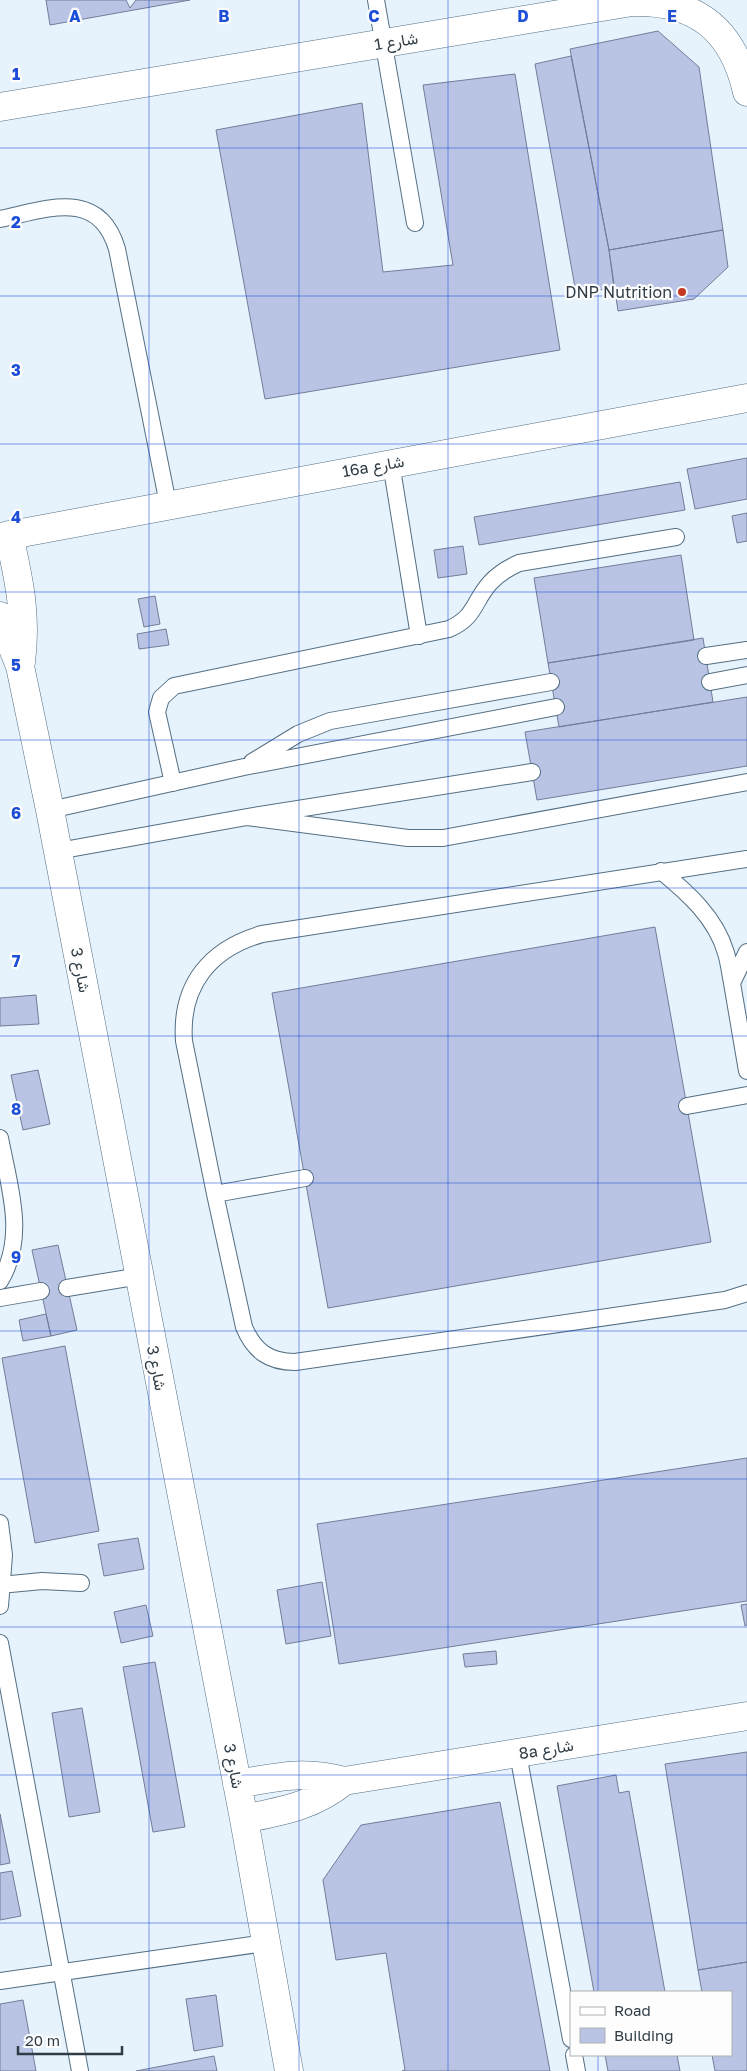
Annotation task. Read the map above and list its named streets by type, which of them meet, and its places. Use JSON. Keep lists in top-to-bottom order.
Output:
{
  "streets": {
    "street": [
      "شارع 1",
      "16a شارع",
      "شارع 3",
      "8a شارع"
    ]
  },
  "crossings": [
    ["16a شارع", "شارع 3"],
    ["شارع 3", "8a شارع"]
  ],
  "places": ["DNP Nutrition"],
  "legend": ["Road", "Building"],
  "scale_bar": "20 m",
  "grid": {
    "columns": [
      "A",
      "B",
      "C",
      "D",
      "E"
    ],
    "rows": [
      "1",
      "2",
      "3",
      "4",
      "5",
      "6",
      "7",
      "8",
      "9"
    ]
  }
}
